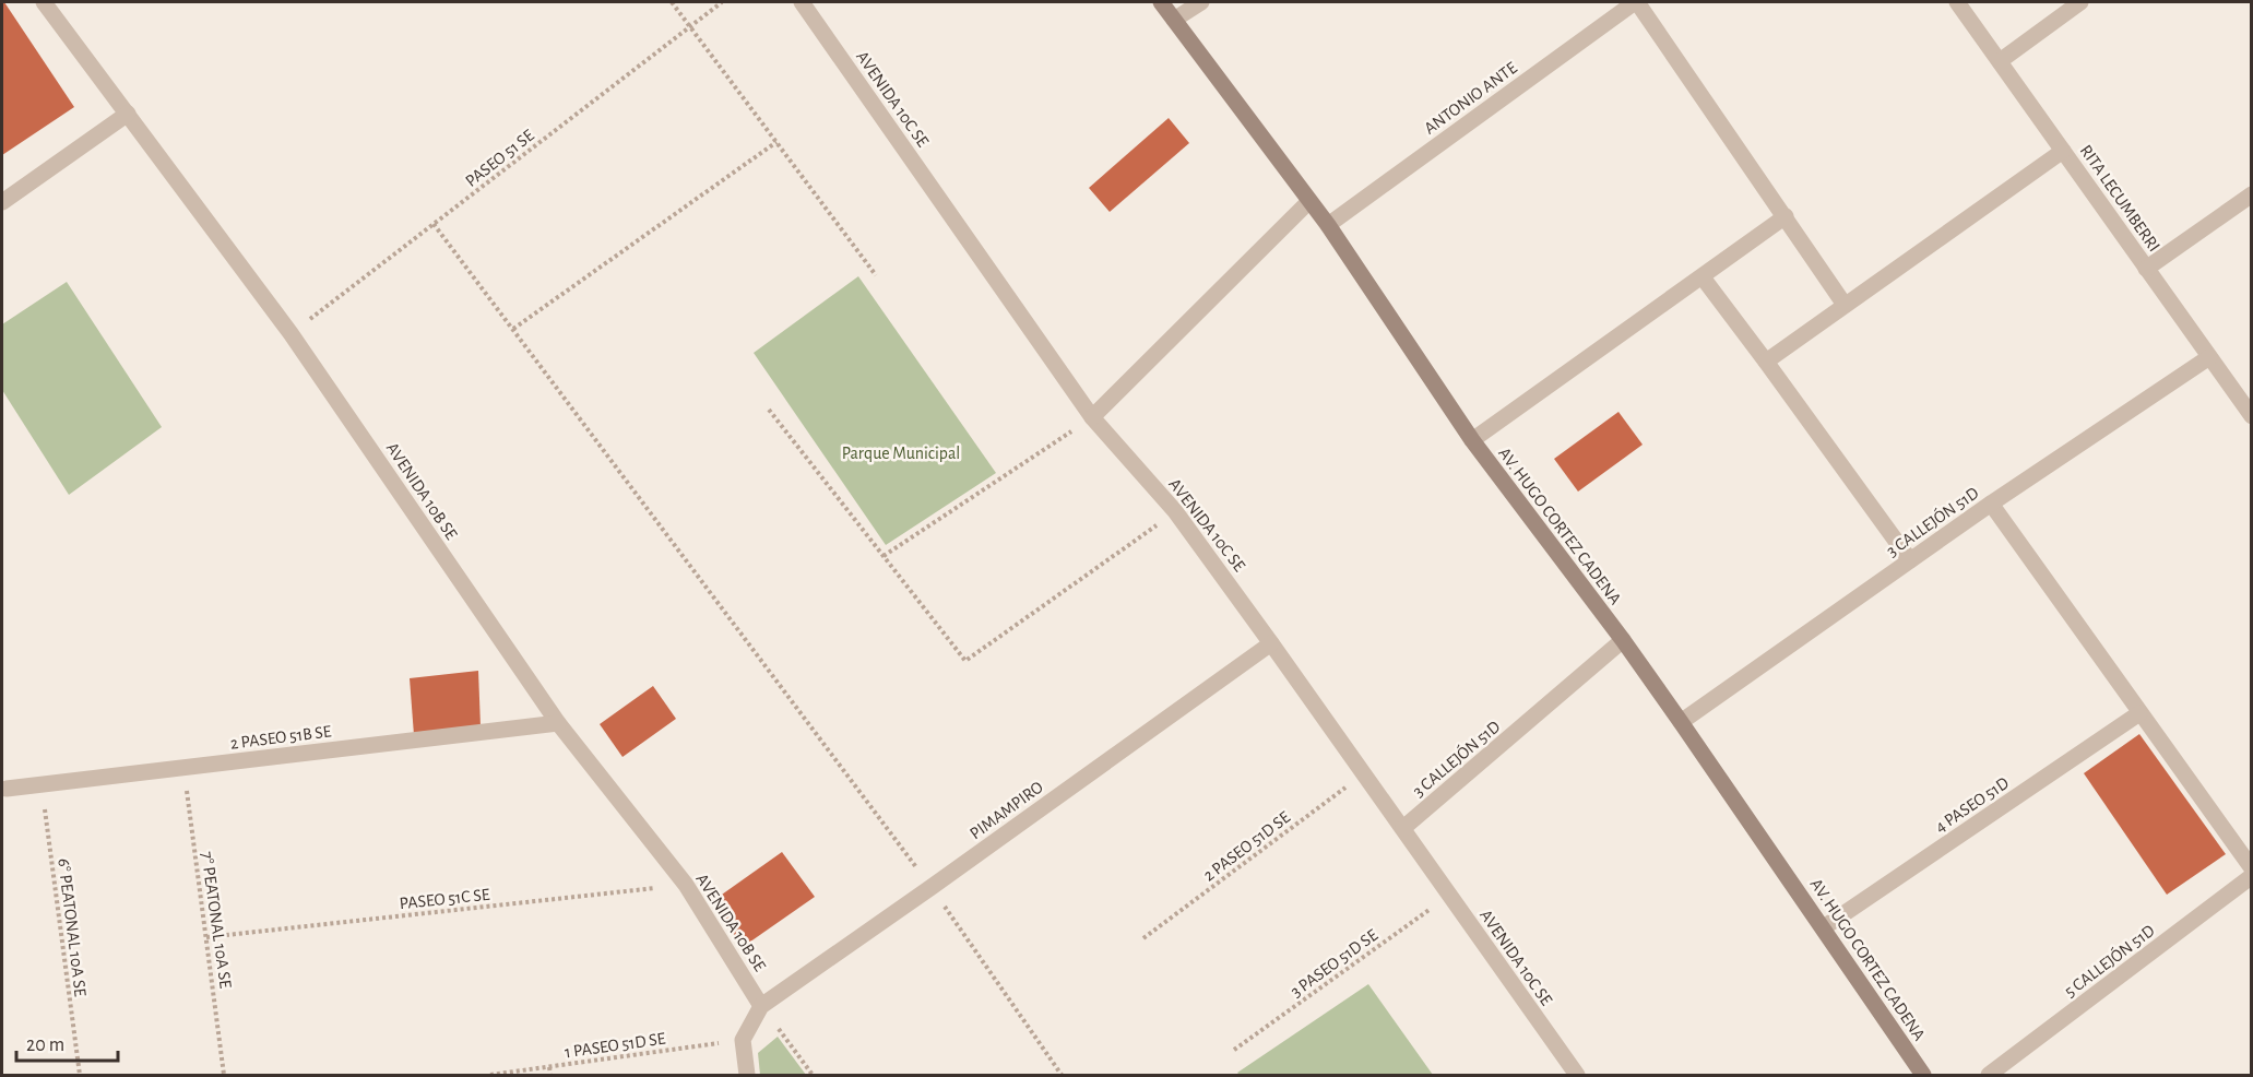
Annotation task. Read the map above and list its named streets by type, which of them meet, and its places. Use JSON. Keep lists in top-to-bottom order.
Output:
{
  "streets": {
    "street": [
      "ANTONIO ANTE",
      "AVENIDA 10C SE",
      "RITA LECUMBERRI",
      "AVENIDA 10B SE",
      "3 CALLEJÓN 51D",
      "AV. HUGO CORTEZ CADENA",
      "2 PASEO 51B SE",
      "4 PASEO 51D",
      "PIMAMPIRO",
      "5 CALLEJÓN 51D"
    ],
    "path": [
      "PASEO 51 SE",
      "2 PASEO 51D SE",
      "PASEO 51C SE",
      "7° PEATONAL 10A SE",
      "6° PEATONAL 10A SE",
      "3 PASEO 51D SE",
      "1 PASEO 51D SE"
    ]
  },
  "crossings": [
    ["ANTONIO ANTE", "AV. HUGO CORTEZ CADENA"],
    ["AVENIDA 10C SE", "3 CALLEJÓN 51D"],
    ["AVENIDA 10C SE", "PIMAMPIRO"],
    ["AVENIDA 10C SE", "2 PASEO 51D SE"],
    ["AVENIDA 10C SE", "3 PASEO 51D SE"],
    ["PASEO 51 SE", "AVENIDA 10B SE"],
    ["RITA LECUMBERRI", "3 CALLEJÓN 51D"],
    ["AVENIDA 10B SE", "2 PASEO 51B SE"],
    ["AVENIDA 10B SE", "PIMAMPIRO"],
    ["AVENIDA 10B SE", "PASEO 51C SE"],
    ["3 CALLEJÓN 51D", "AV. HUGO CORTEZ CADENA"],
    ["AV. HUGO CORTEZ CADENA", "4 PASEO 51D"],
    ["2 PASEO 51B SE", "7° PEATONAL 10A SE"],
    ["2 PASEO 51B SE", "6° PEATONAL 10A SE"],
    ["PASEO 51C SE", "7° PEATONAL 10A SE"]
  ],
  "parks": ["Parque Municipal"],
  "scale_bar": "20 m"
}
